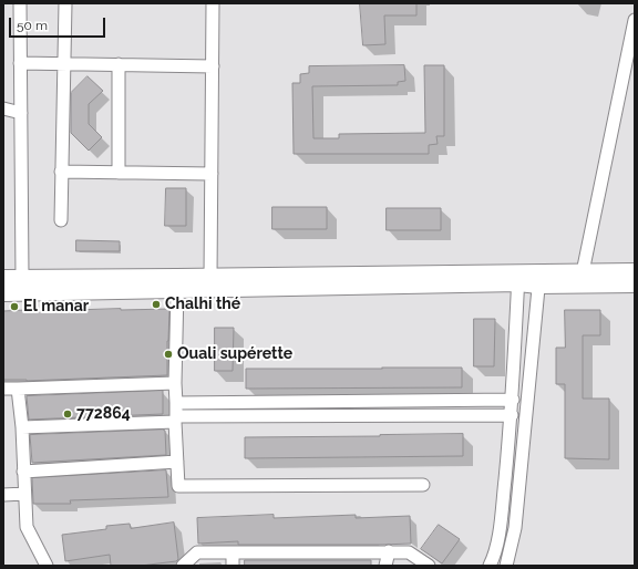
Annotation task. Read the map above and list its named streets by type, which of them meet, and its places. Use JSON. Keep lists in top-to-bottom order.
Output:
{
  "places": [
    "Chalhi thé",
    "El manar",
    "Ouali supérette",
    "772864"
  ],
  "scale_bar": "50 m"
}
